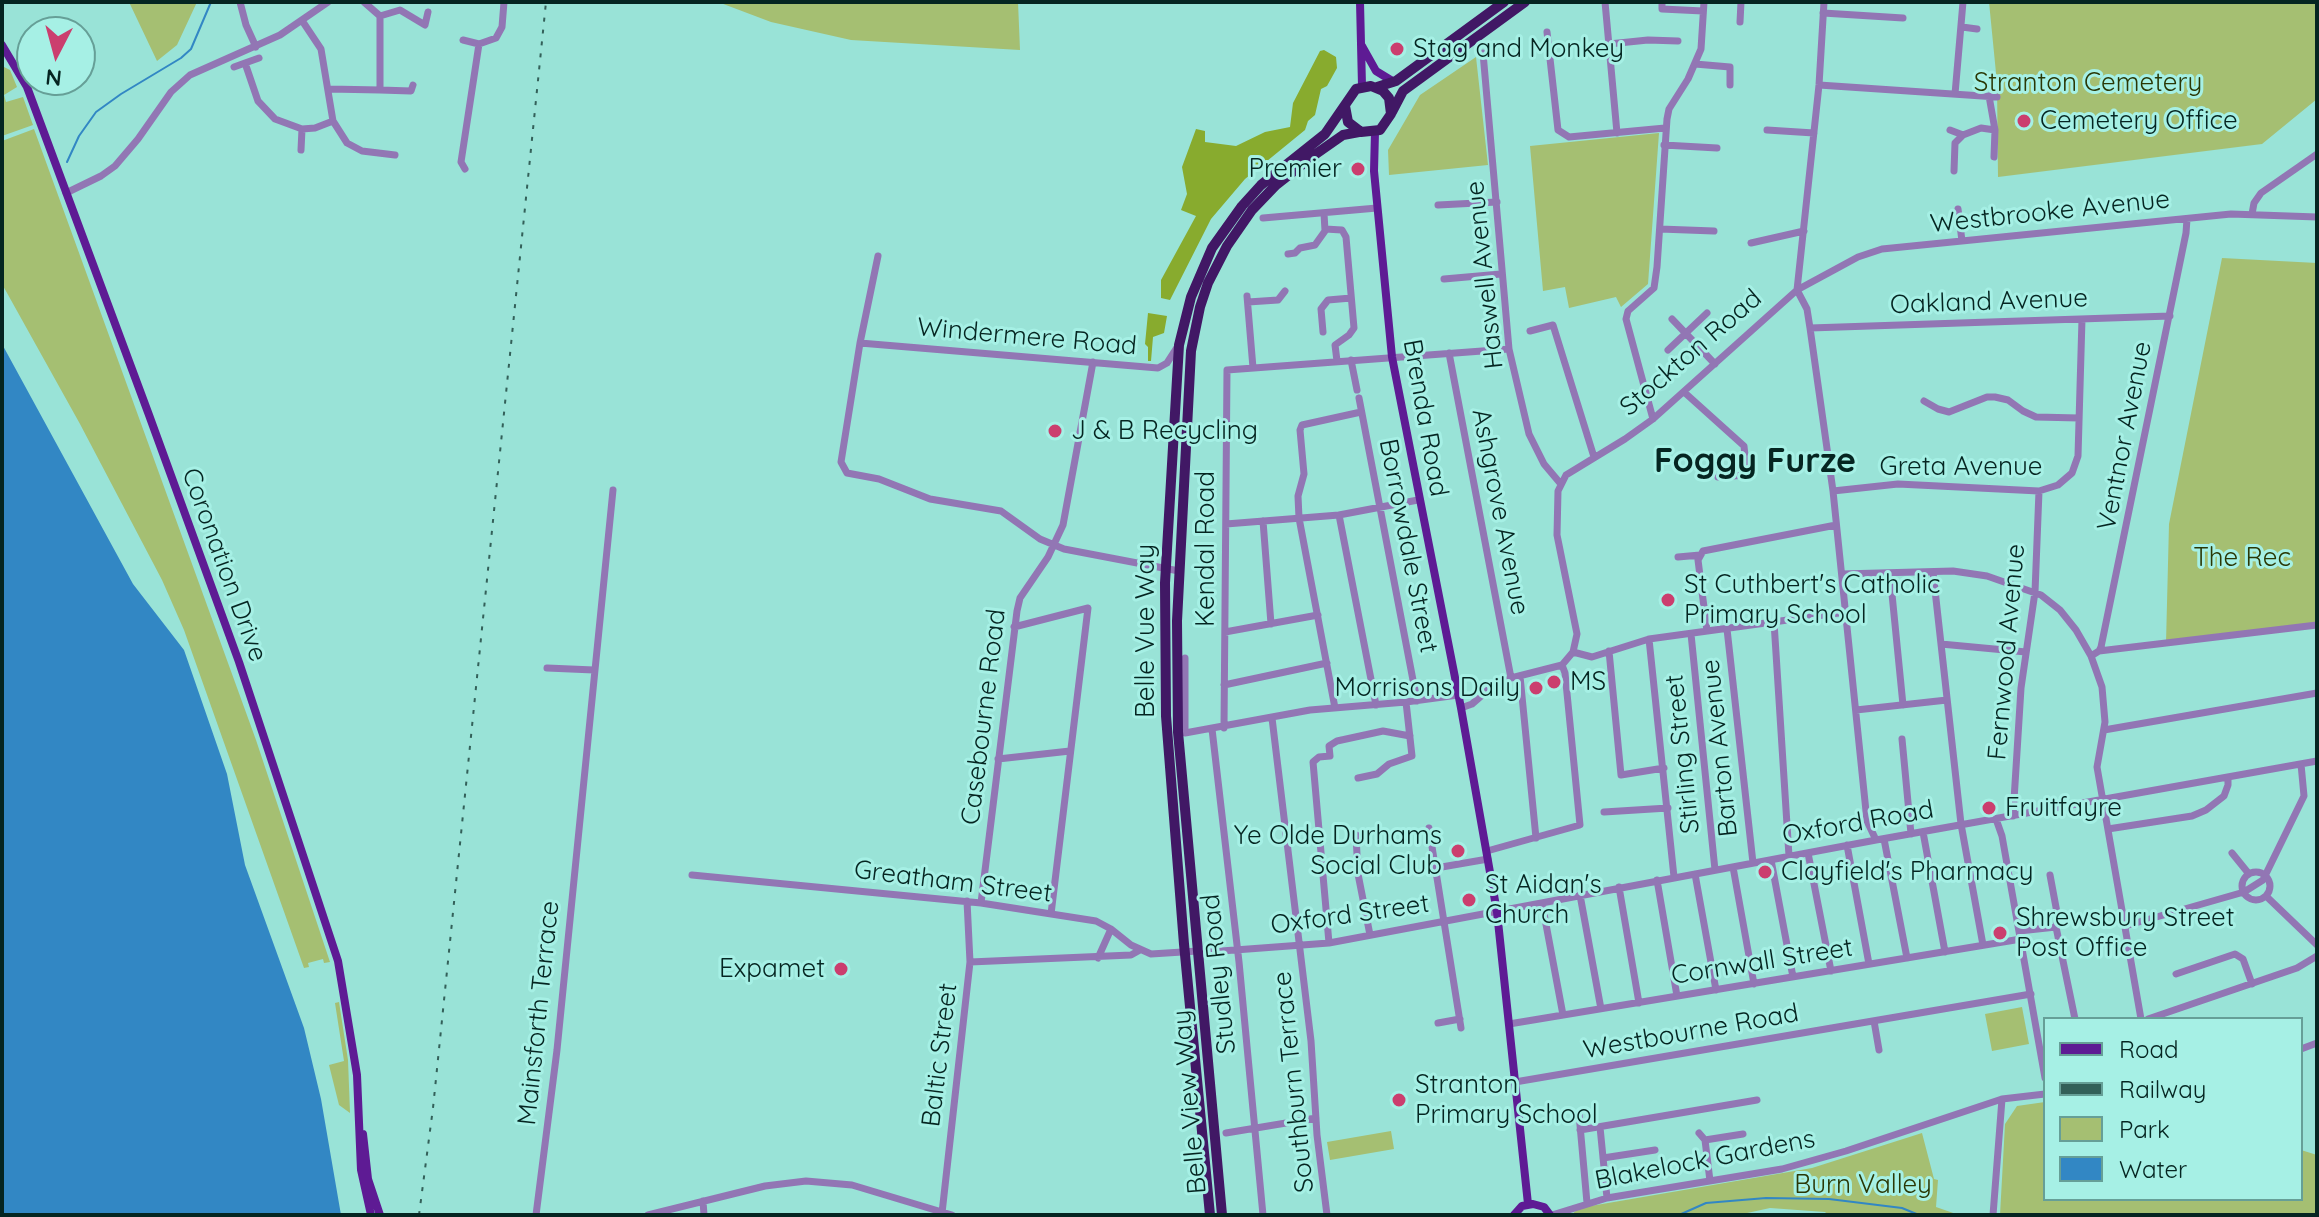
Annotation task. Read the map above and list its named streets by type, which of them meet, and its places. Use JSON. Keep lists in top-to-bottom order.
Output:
{
  "streets": {
    "highway": ["Belle Vue Way", "Belle View Way"],
    "main road": ["Brenda Road", "Coronation Drive"],
    "street": [
      "Westbrooke Avenue",
      "Haswell Avenue",
      "Oakland Avenue",
      "Windermere Road",
      "Stockton Road",
      "Ventnor Avenue",
      "Greta Avenue",
      "Ashgrove Avenue",
      "Borrowdale Street",
      "Kendal Road",
      "Fernwood Avenue",
      "Casebourne Road",
      "Barton Avenue",
      "Stirling Street",
      "Oxford Road",
      "Greatham Street",
      "Oxford Street",
      "Cornwall Street",
      "Studley Road",
      "Mainsforth Terrace",
      "Westbourne Road",
      "Baltic Street",
      "Southburn Terrace",
      "Blakelock Gardens"
    ]
  },
  "crossings": [
    ["Westbrooke Avenue", "Stockton Road"],
    ["Westbrooke Avenue", "Ventnor Avenue"],
    ["Haswell Avenue", "Stockton Road"],
    ["Oakland Avenue", "Ventnor Avenue"],
    ["Oakland Avenue", "Greta Avenue"],
    ["Windermere Road", "Belle Vue Way"],
    ["Windermere Road", "Casebourne Road"],
    ["Brenda Road", "Belle Vue Way"],
    ["Greta Avenue", "Fernwood Avenue"],
    ["Belle Vue Way", "Oxford Street"],
    ["Belle Vue Way", "Belle View Way"],
    ["Fernwood Avenue", "Oxford Road"],
    ["Casebourne Road", "Greatham Street"],
    ["Barton Avenue", "Oxford Road"],
    ["Stirling Street", "Oxford Road"],
    ["Oxford Road", "Oxford Street"],
    ["Greatham Street", "Baltic Street"],
    ["Oxford Street", "Studley Road"],
    ["Oxford Street", "Southburn Terrace"]
  ],
  "districts": ["Foggy Furze"],
  "parks": ["Stranton Cemetery", "The Rec", "Burn Valley"],
  "places": [
    "Stag and Monkey",
    "Cemetery Office",
    "Premier",
    "J & B Recycling",
    "St Cuthbert's Catholic Primary School",
    "MS",
    "Morrisons Daily",
    "Fruitfayre",
    "Ye Olde Durhams Social Club",
    "Clayfield's Pharmacy",
    "St Aidan's Church",
    "Shrewsbury Street Post Office",
    "Expamet",
    "Stranton Primary School"
  ],
  "legend": [
    "Road",
    "Railway",
    "Park",
    "Water"
  ],
  "north": "bottom"
}
